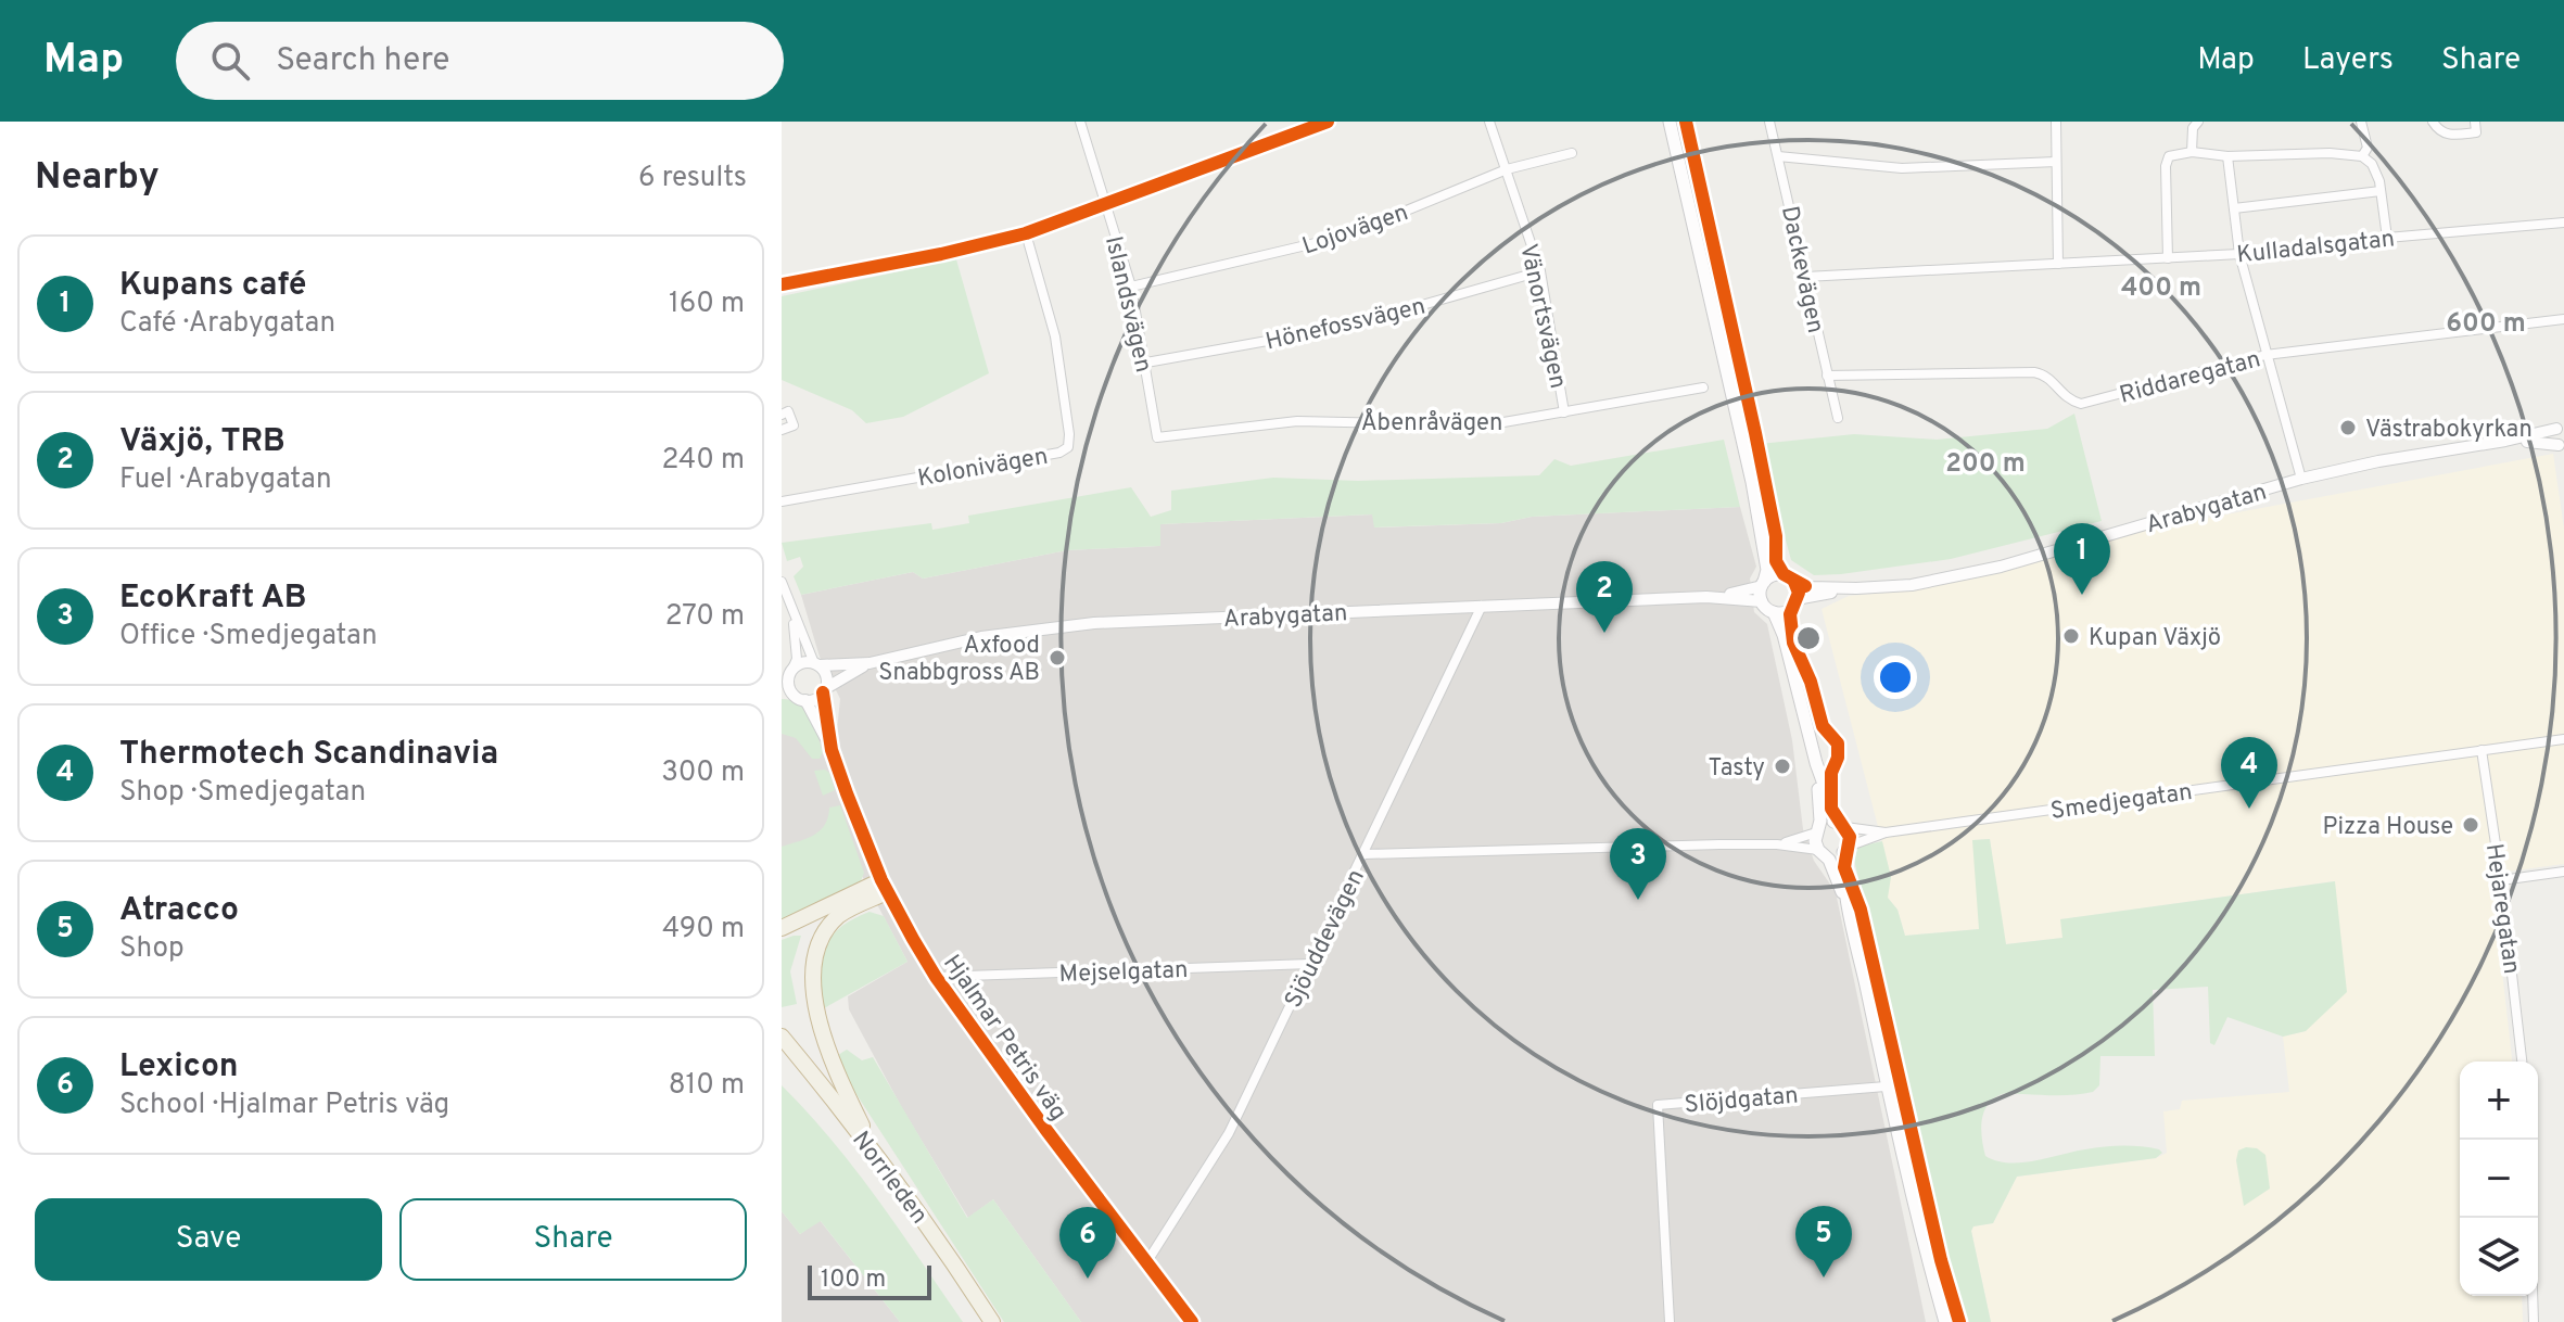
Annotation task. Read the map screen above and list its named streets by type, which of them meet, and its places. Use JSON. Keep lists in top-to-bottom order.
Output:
{
  "streets": {
    "highway": ["Norrleden"],
    "street": [
      "Lojovägen",
      "Kulladalsgatan",
      "Dackevägen",
      "Islandsvägen",
      "Vänortsvägen",
      "Hönefossvägen",
      "Riddaregatan",
      "Åbenråvägen",
      "Kolonivägen",
      "Arabygatan",
      "Smedjegatan",
      "Hejaregatan",
      "Sjöuddevägen",
      "Mejselgatan",
      "Hjalmar Petris väg",
      "Slöjdgatan"
    ]
  },
  "crossings": [
    ["Lojovägen", "Islandsvägen"],
    ["Lojovägen", "Vänortsvägen"],
    ["Kulladalsgatan", "Dackevägen"],
    ["Dackevägen", "Riddaregatan"],
    ["Islandsvägen", "Hönefossvägen"],
    ["Islandsvägen", "Åbenråvägen"],
    ["Vänortsvägen", "Hönefossvägen"],
    ["Vänortsvägen", "Åbenråvägen"],
    ["Arabygatan", "Sjöuddevägen"],
    ["Arabygatan", "Hjalmar Petris väg"],
    ["Smedjegatan", "Hejaregatan"],
    ["Sjöuddevägen", "Mejselgatan"],
    ["Sjöuddevägen", "Hjalmar Petris väg"],
    ["Mejselgatan", "Hjalmar Petris väg"]
  ],
  "places": [
    "Västrabokyrkan",
    "Kupan Växjö",
    "Axfood Snabbgross AB",
    "Tasty",
    "Pizza House"
  ],
  "scale_bar": "100 m",
  "page": {
    "header": "Map",
    "search": "Search here",
    "nav": ["Map", "Layers", "Share"],
    "heading": ["Nearby", "6 results"],
    "list": [
      {
        "mark": "1",
        "name": "Kupans café",
        "note": "Café · Arabygatan",
        "value": "160 m"
      },
      {
        "mark": "2",
        "name": "Växjö, TRB",
        "note": "Fuel · Arabygatan",
        "value": "240 m"
      },
      {
        "mark": "3",
        "name": "EcoKraft AB",
        "note": "Office · Smedjegatan",
        "value": "270 m"
      },
      {
        "mark": "4",
        "name": "Thermotech Scandinavia",
        "note": "Shop · Smedjegatan",
        "value": "300 m"
      },
      {
        "mark": "5",
        "name": "Atracco",
        "note": "Shop",
        "value": "490 m"
      },
      {
        "mark": "6",
        "name": "Lexicon",
        "note": "School · Hjalmar Petris väg",
        "value": "810 m"
      }
    ],
    "pins": [
      "1",
      "2",
      "4",
      "3",
      "5",
      "6"
    ],
    "map_buttons": ["+", "−"],
    "buttons": ["Save", "Share"],
    "scale": "100 m"
  },
  "rings": ["400 m", "600 m", "200 m"]
}
